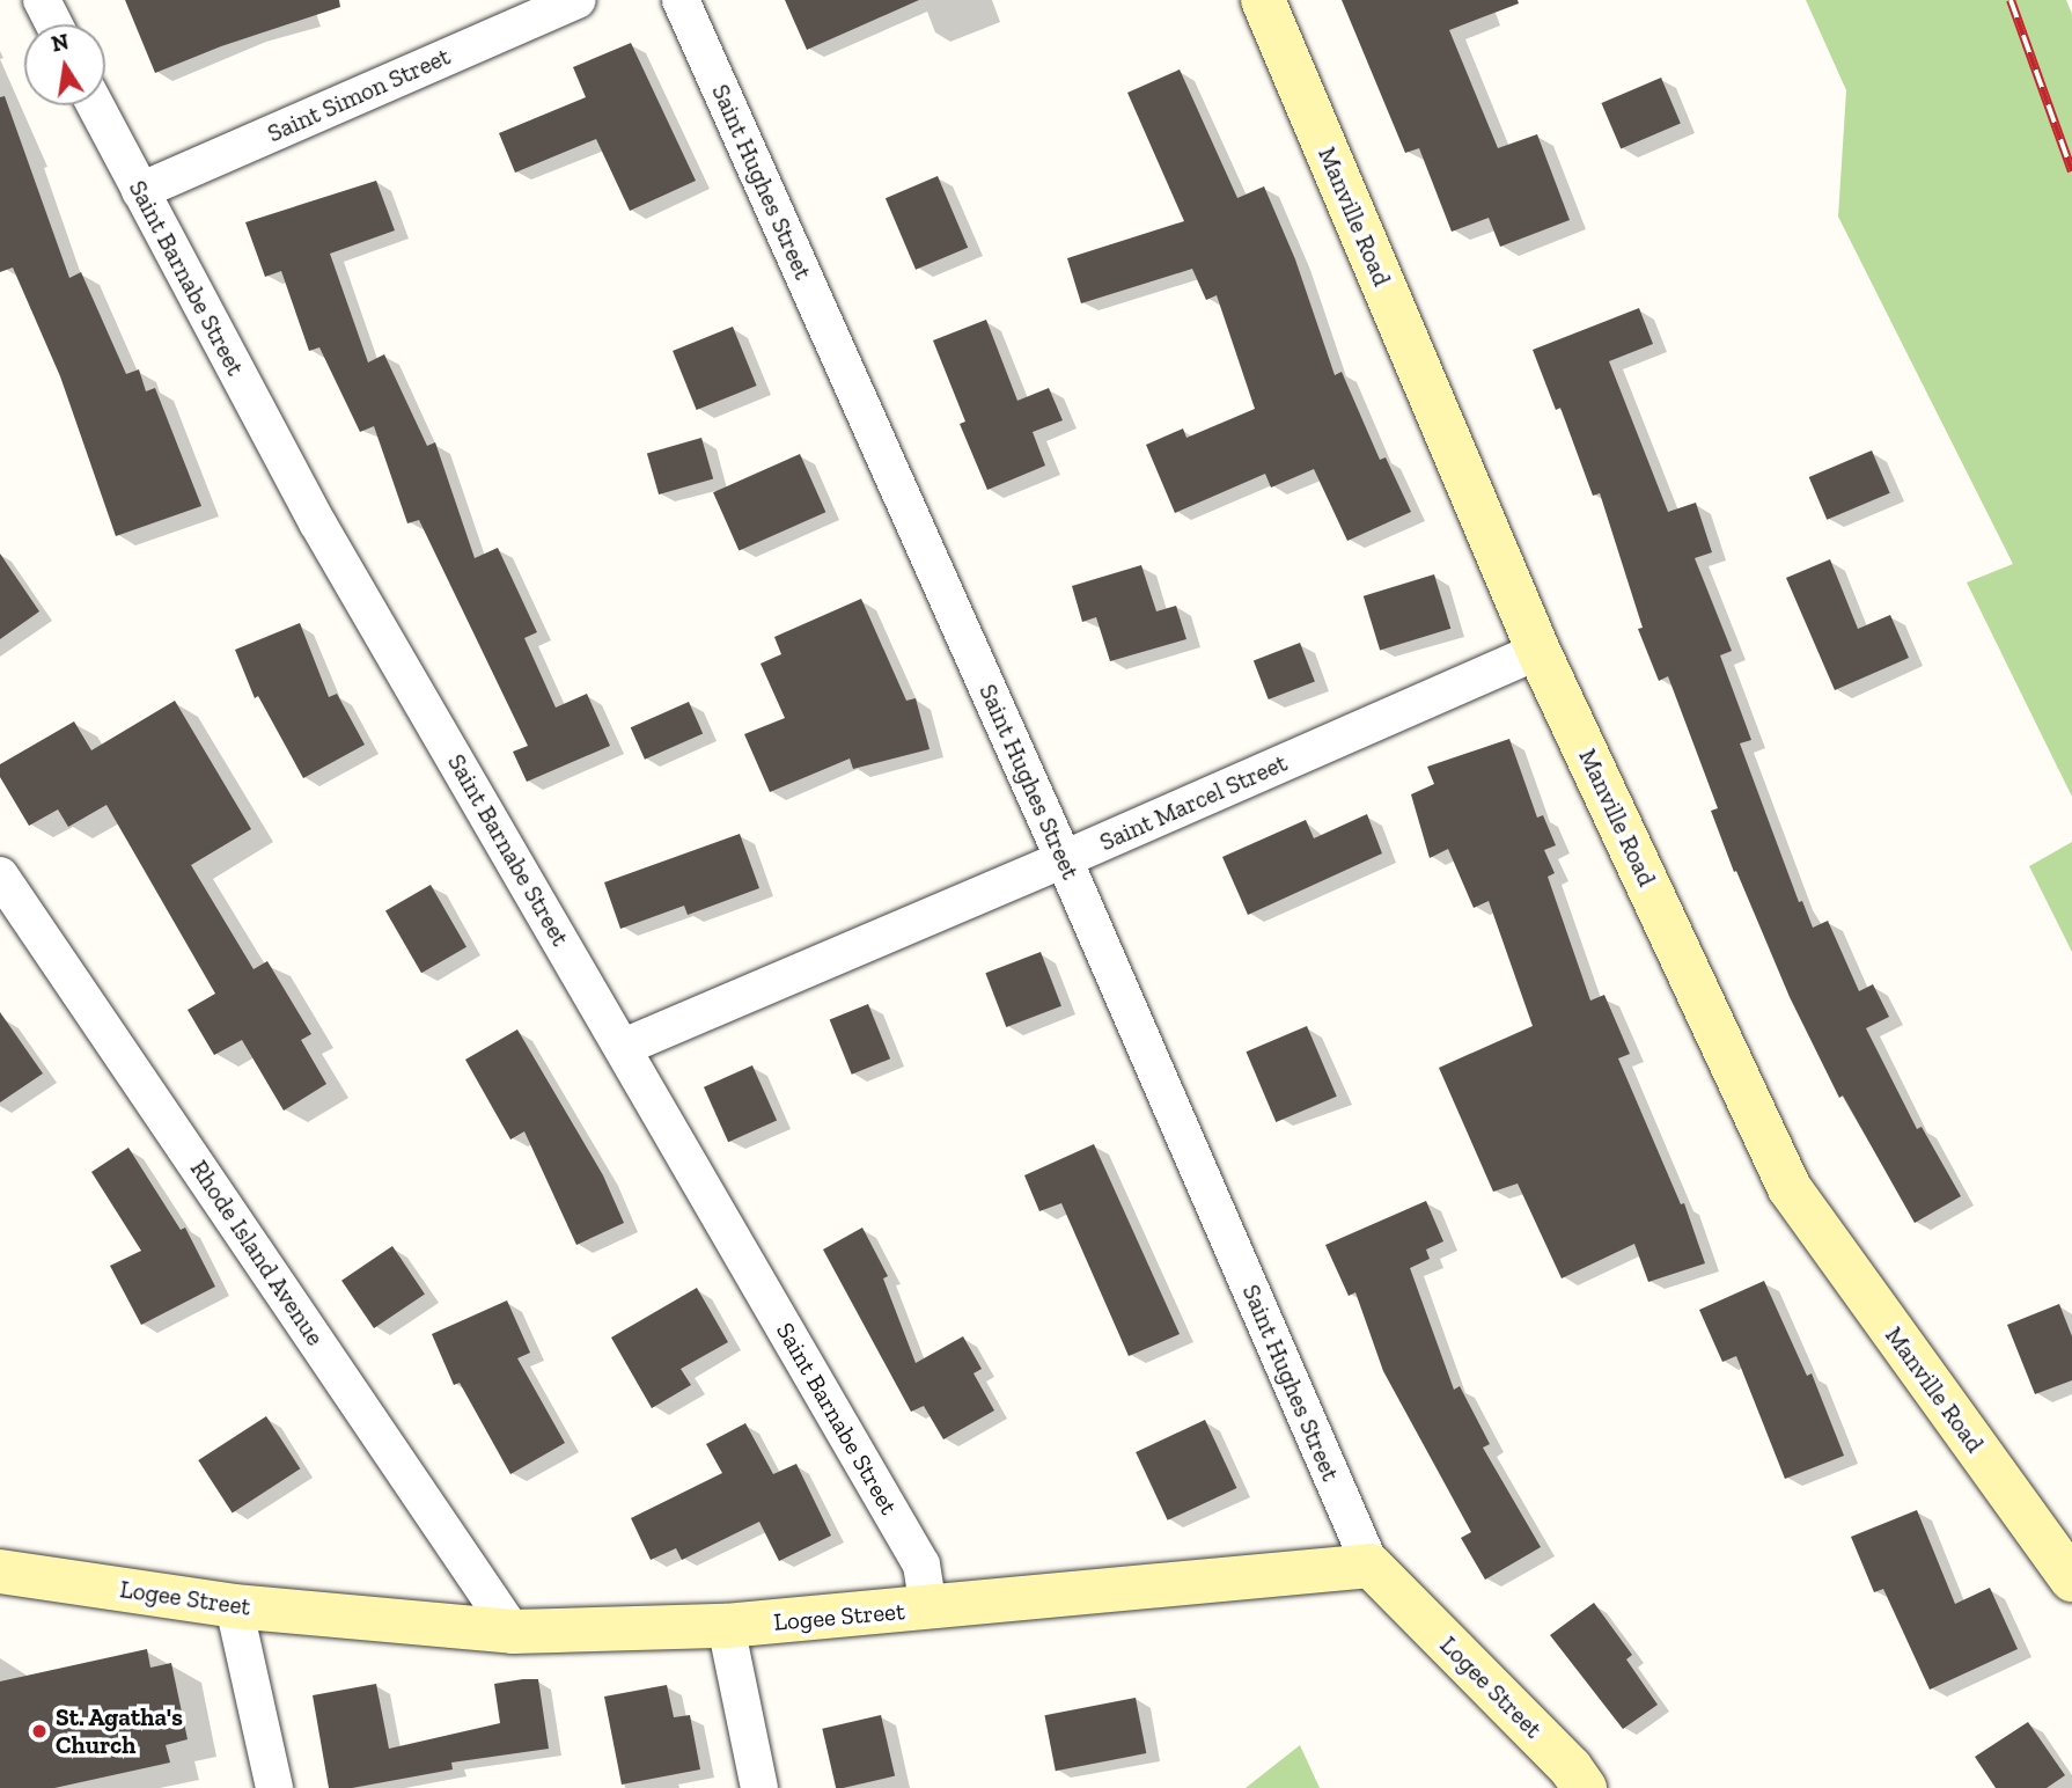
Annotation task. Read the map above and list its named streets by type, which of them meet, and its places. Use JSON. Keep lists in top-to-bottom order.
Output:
{
  "streets": {
    "main road": ["Manville Road", "Logee Street"],
    "street": [
      "Saint Simon Street",
      "Saint Hughes Street",
      "Saint Barnabe Street",
      "Saint Marcel Street",
      "Rhode Island Avenue"
    ]
  },
  "crossings": [
    ["Saint Simon Street", "Saint Barnabe Street"],
    ["Saint Hughes Street", "Saint Marcel Street"],
    ["Saint Hughes Street", "Logee Street"],
    ["Manville Road", "Saint Marcel Street"],
    ["Saint Barnabe Street", "Saint Marcel Street"],
    ["Saint Barnabe Street", "Logee Street"],
    ["Rhode Island Avenue", "Logee Street"]
  ],
  "places": ["St. Agatha's Church"],
  "north": "top"
}
